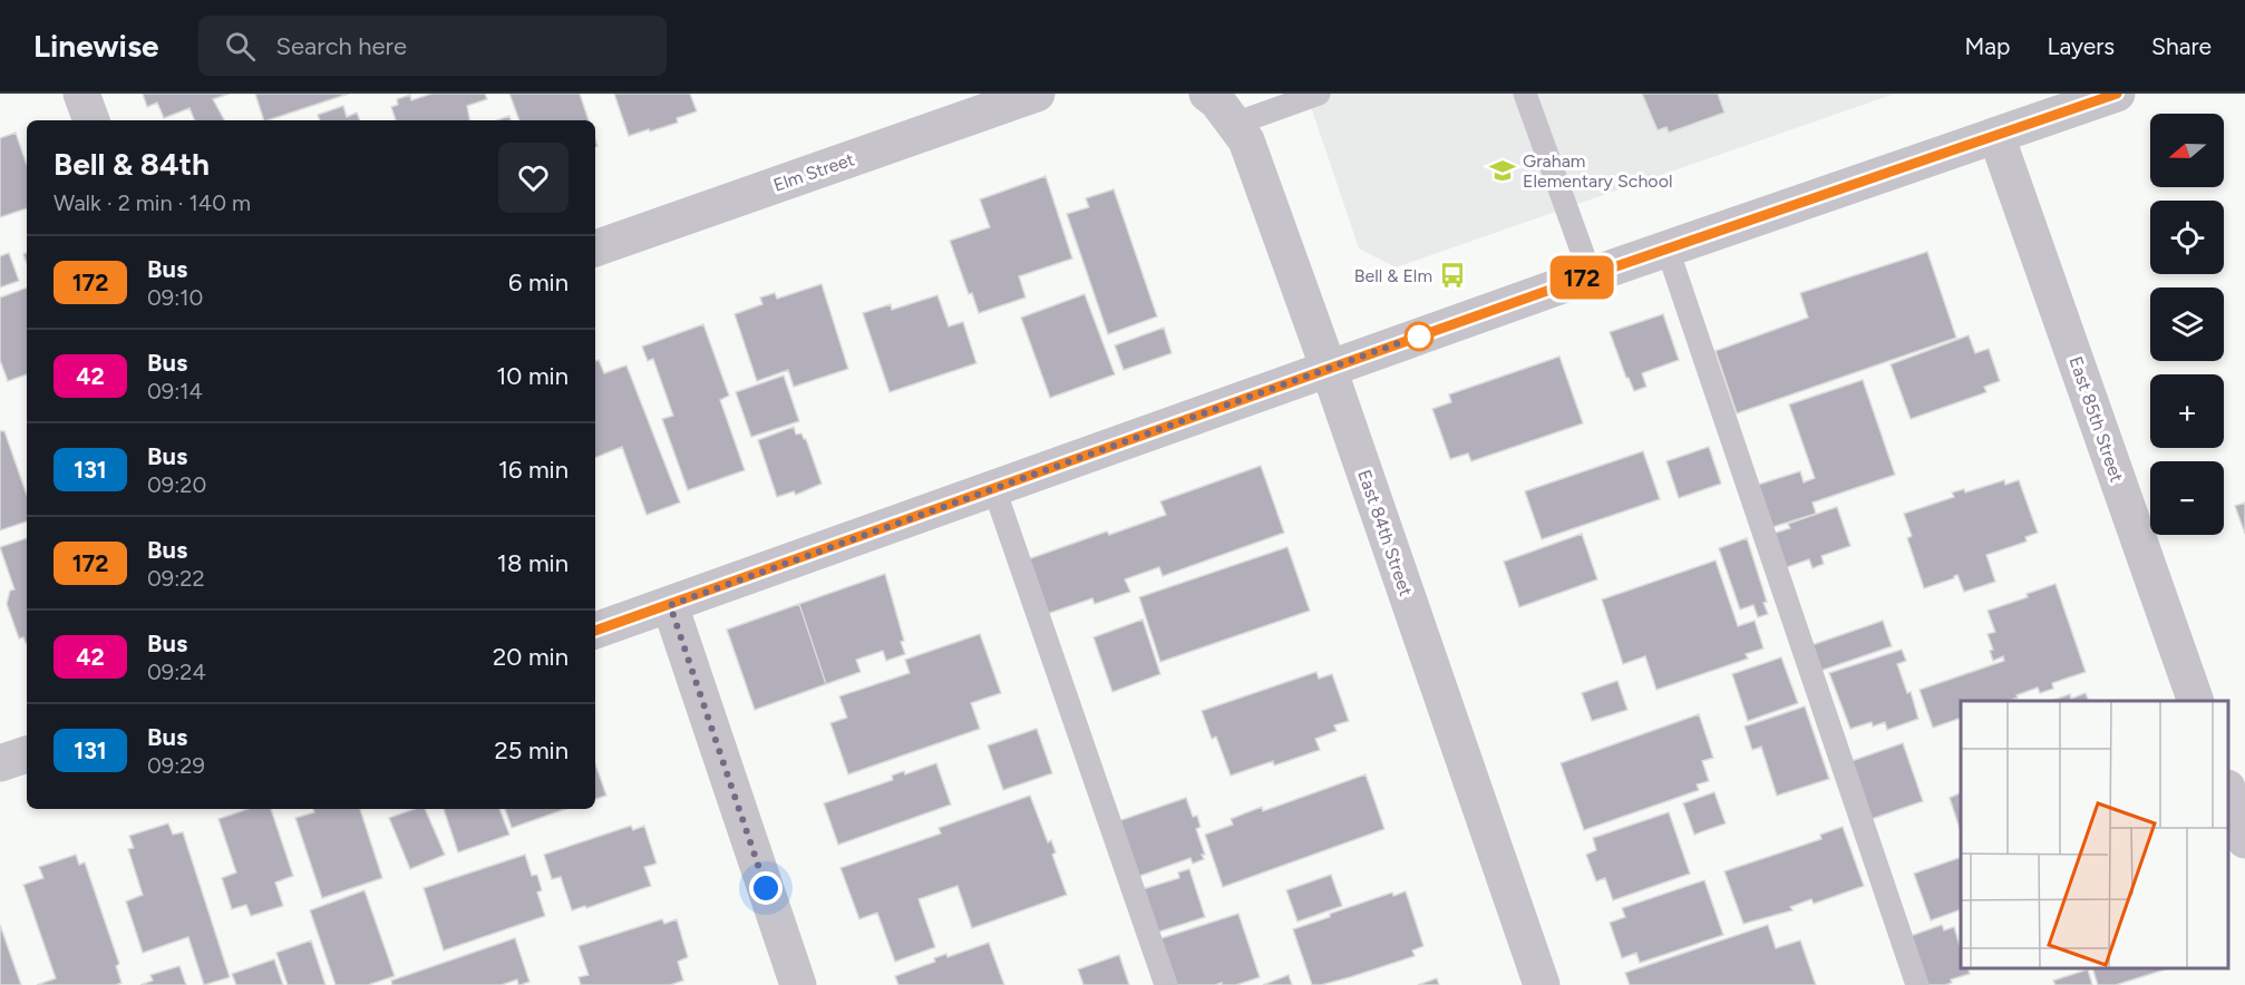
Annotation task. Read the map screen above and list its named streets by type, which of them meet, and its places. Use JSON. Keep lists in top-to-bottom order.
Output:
{
  "streets": {
    "street": ["Elm Street", "East 85th Street", "East 84th Street"]
  },
  "places": {
    "school or university": ["Graham Elementary School"],
    "bus stop": ["Bell & Elm"]
  },
  "lines": ["bus line 172"],
  "north": "left",
  "page": {
    "header": "Linewise",
    "search": "Search here",
    "nav": ["Map", "Layers", "Share"],
    "on_map": "172",
    "map_buttons": ["+", "−"],
    "heading": ["Bell & 84th", "Walk · 2 min · 140 m"],
    "list": [
      {
        "mark": "172",
        "name": "Bus",
        "note": "09:10",
        "value": "6 min"
      },
      {
        "mark": "42",
        "name": "Bus",
        "note": "09:14",
        "value": "10 min"
      },
      {
        "mark": "131",
        "name": "Bus",
        "note": "09:20",
        "value": "16 min"
      },
      {
        "mark": "172",
        "name": "Bus",
        "note": "09:22",
        "value": "18 min"
      },
      {
        "mark": "42",
        "name": "Bus",
        "note": "09:24",
        "value": "20 min"
      },
      {
        "mark": "131",
        "name": "Bus",
        "note": "09:29",
        "value": "25 min"
      }
    ]
  }
}
